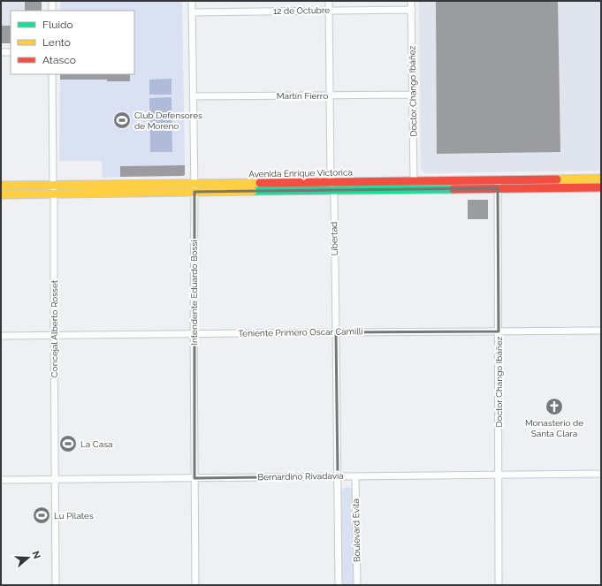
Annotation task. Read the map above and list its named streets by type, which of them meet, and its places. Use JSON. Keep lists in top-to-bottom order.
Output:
{
  "streets": {
    "main road": ["Avenida Enrique Victorica"],
    "street": [
      "12 de Octubre",
      "Doctor Chango Ibáñez",
      "Martín Fierro",
      "Libertad",
      "Intendente Eduardo Bossi",
      "Concejal Alberto Rosset",
      "Teniente Primero Oscar Camilli",
      "Bernardino Rivadavia",
      "Boulevard Evita"
    ]
  },
  "crossings": [
    ["12 de Octubre", "Doctor Chango Ibáñez"],
    ["12 de Octubre", "Libertad"],
    ["12 de Octubre", "Intendente Eduardo Bossi"],
    ["Doctor Chango Ibáñez", "Martín Fierro"],
    ["Doctor Chango Ibáñez", "Avenida Enrique Victorica"],
    ["Doctor Chango Ibáñez", "Teniente Primero Oscar Camilli"],
    ["Doctor Chango Ibáñez", "Bernardino Rivadavia"],
    ["Martín Fierro", "Libertad"],
    ["Martín Fierro", "Intendente Eduardo Bossi"],
    ["Avenida Enrique Victorica", "Libertad"],
    ["Avenida Enrique Victorica", "Intendente Eduardo Bossi"],
    ["Avenida Enrique Victorica", "Concejal Alberto Rosset"],
    ["Libertad", "Teniente Primero Oscar Camilli"],
    ["Libertad", "Bernardino Rivadavia"],
    ["Libertad", "Boulevard Evita"],
    ["Intendente Eduardo Bossi", "Teniente Primero Oscar Camilli"],
    ["Intendente Eduardo Bossi", "Bernardino Rivadavia"],
    ["Concejal Alberto Rosset", "Teniente Primero Oscar Camilli"],
    ["Concejal Alberto Rosset", "Bernardino Rivadavia"],
    ["Bernardino Rivadavia", "Boulevard Evita"]
  ],
  "places": {
    "sports": ["Club Defensores de Moreno", "La Casa", "Lu Pilates"],
    "church": ["Monasterio de Santa Clara"]
  },
  "legend": ["Fluido", "Lento", "Atasco"],
  "north": "right"
}
